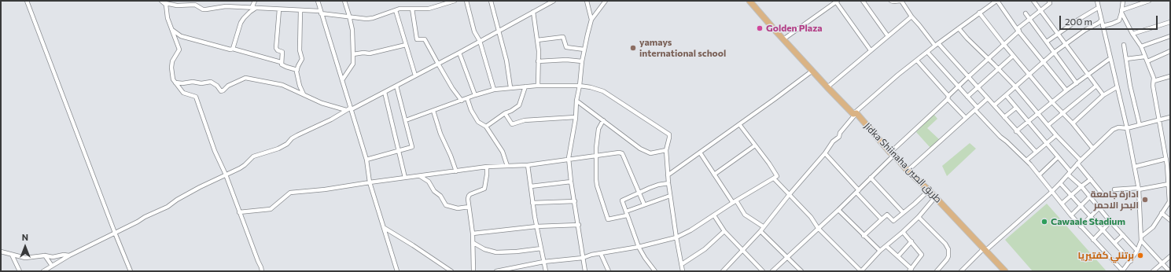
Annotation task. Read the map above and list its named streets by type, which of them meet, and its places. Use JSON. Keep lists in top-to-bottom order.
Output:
{
  "streets": {
    "main road": ["Jidka Shiinaha طريق الصين"]
  },
  "places": [
    "Golden Plaza",
    "yamays international school",
    "ادارة جامعة البحر الاحمر",
    "Cawaale Stadium",
    "برتنلي كفتيريا"
  ],
  "scale_bar": "200 m",
  "north": "top"
}
